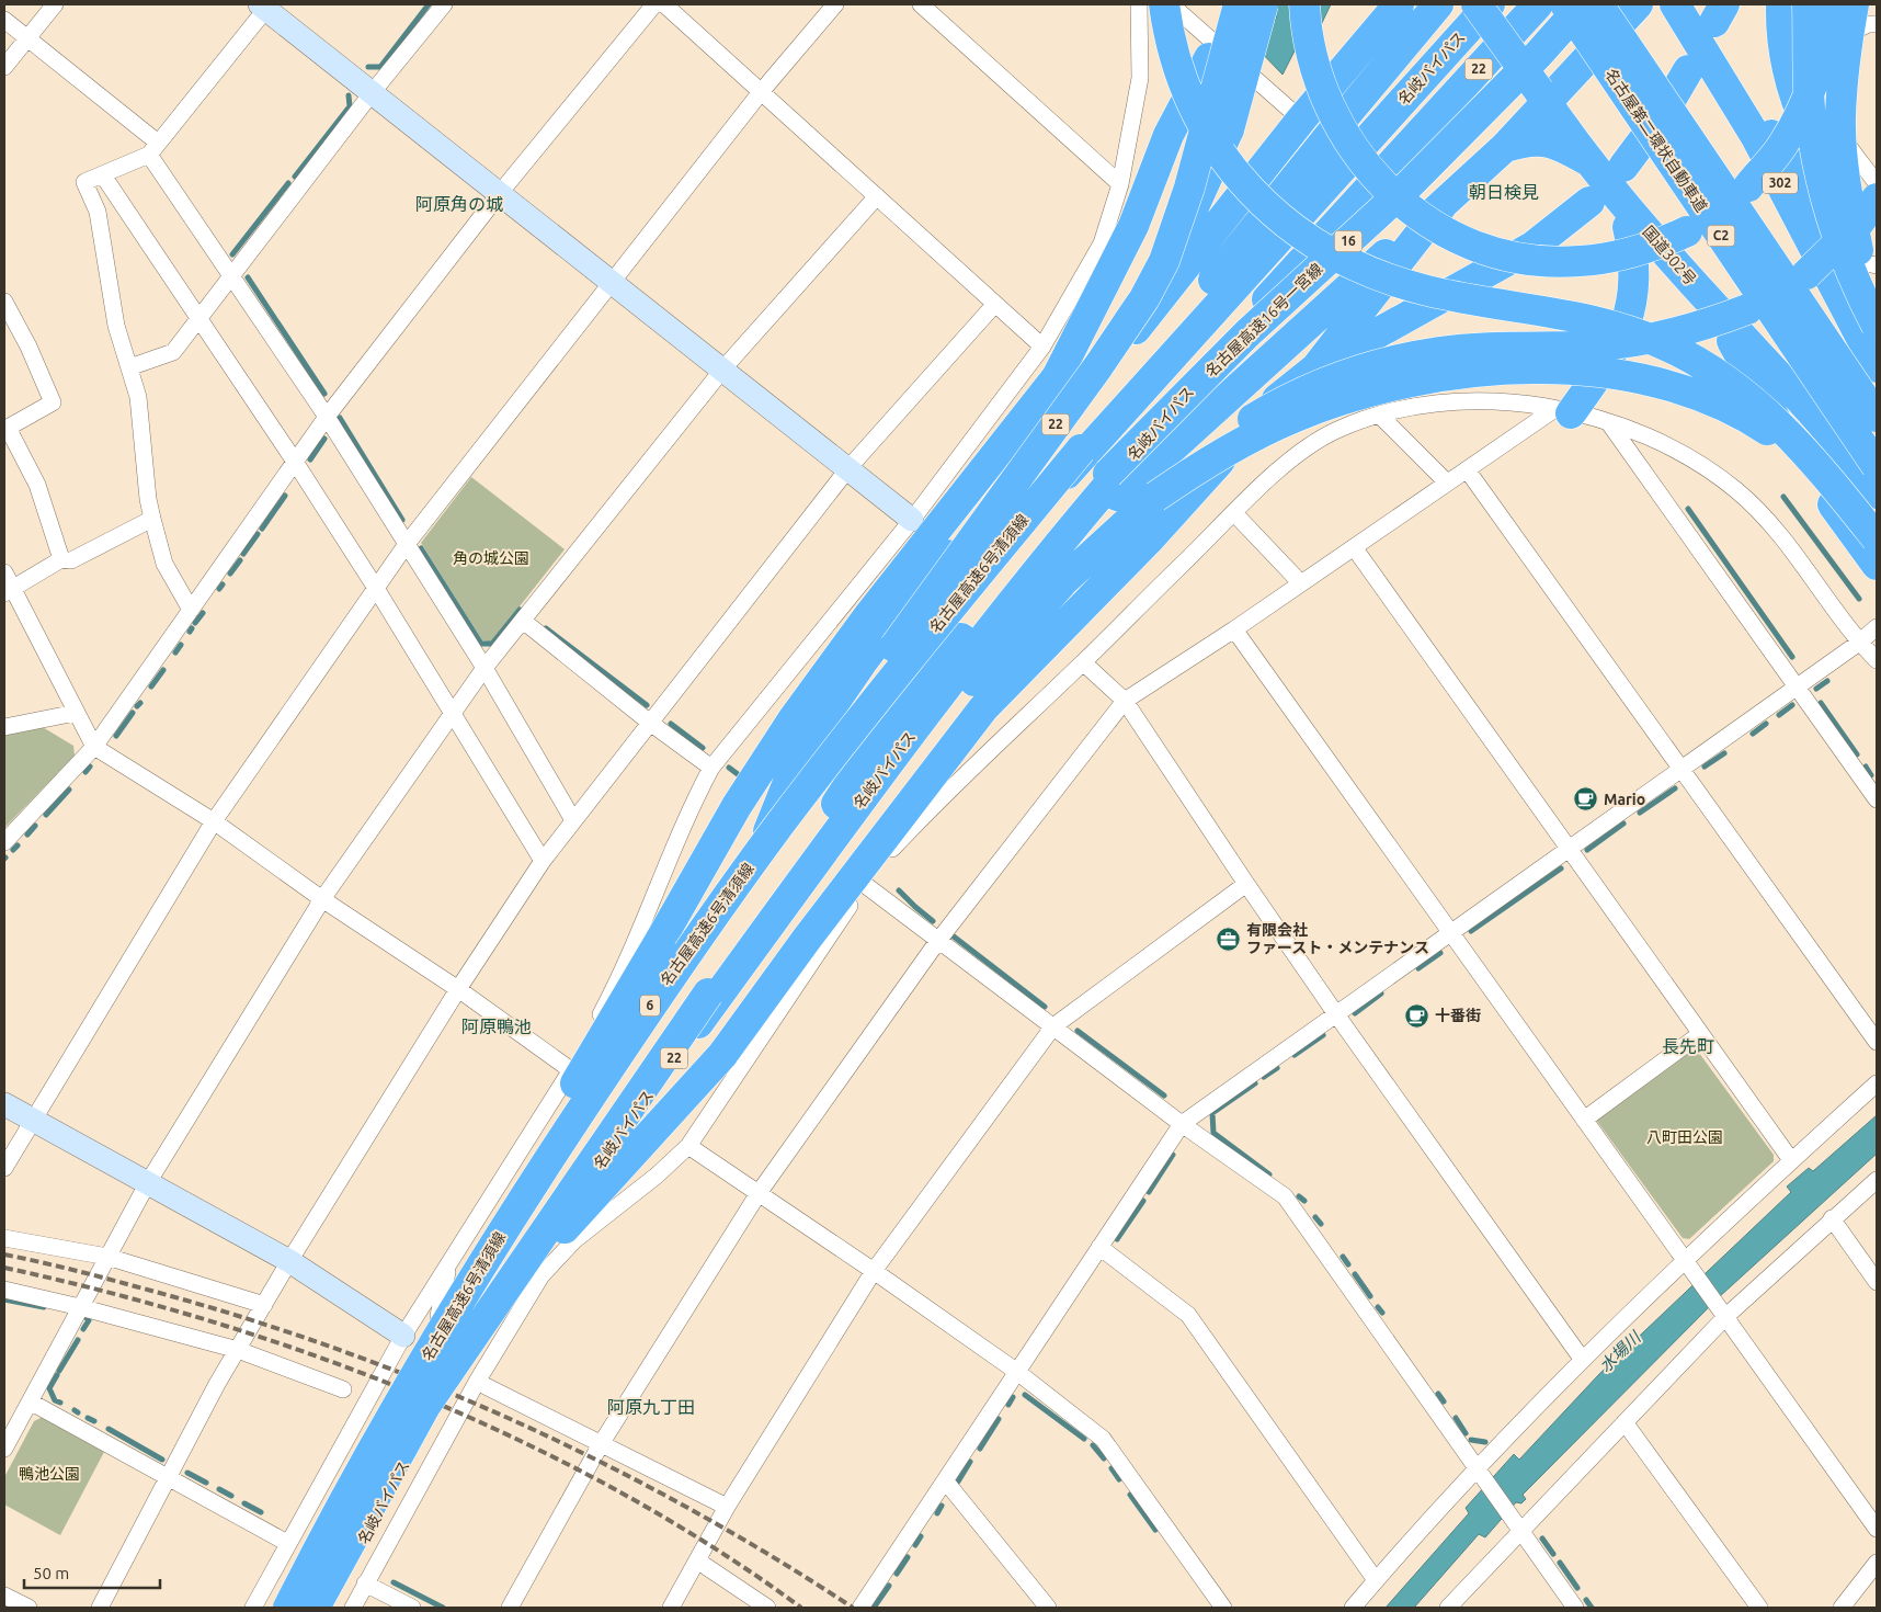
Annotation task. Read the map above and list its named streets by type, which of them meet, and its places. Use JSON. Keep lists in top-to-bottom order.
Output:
{
  "streets": {
    "highway": [
      "名岐バイパス",
      "22",
      "名古屋第二環状自動車道",
      "302",
      "C2",
      "16",
      "国道302号",
      "名古屋高速16号一宮線",
      "名古屋高速6号清須線",
      "6"
    ]
  },
  "crossings": [
    ["名岐バイパス", "22"],
    ["22", "国道302号"],
    ["名古屋高速16号一宮線", "名古屋高速6号清須線"]
  ],
  "districts": [
    "朝日検見",
    "阿原角の城",
    "阿原鴨池",
    "長先町",
    "阿原九丁田"
  ],
  "water": ["水場川"],
  "parks": ["角の城公園", "八町田公園", "鴨池公園"],
  "places": {
    "cafe": ["Mario", "十番街"],
    "office": ["有限会社 ファースト・メンテナンス"]
  },
  "scale_bar": "50 m"
}
